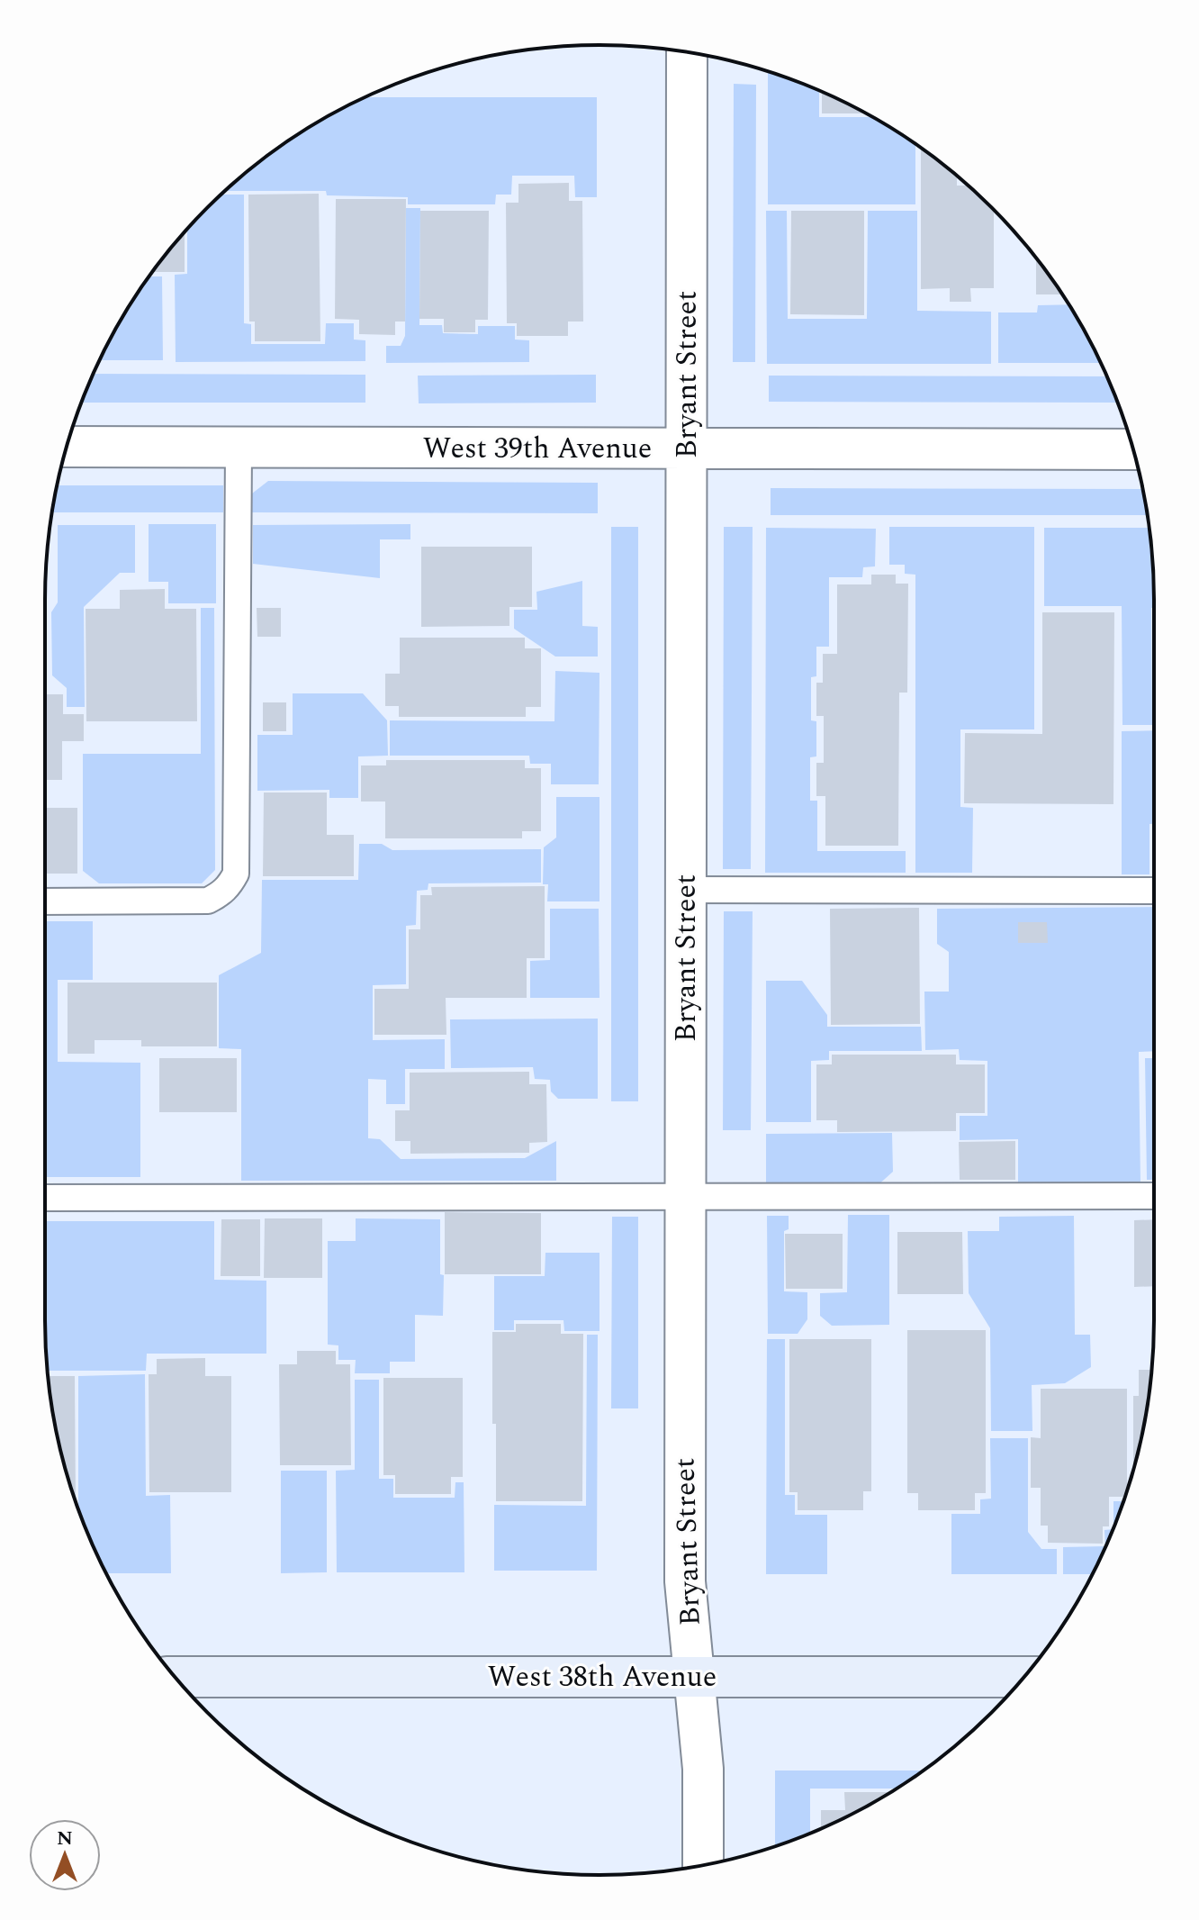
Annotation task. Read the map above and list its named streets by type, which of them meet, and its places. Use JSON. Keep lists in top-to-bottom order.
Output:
{
  "streets": {
    "main road": ["West 38th Avenue"],
    "street": ["Bryant Street", "West 39th Avenue"]
  },
  "crossings": [
    ["Bryant Street", "West 39th Avenue"],
    ["Bryant Street", "West 38th Avenue"]
  ],
  "north": "top"
}
